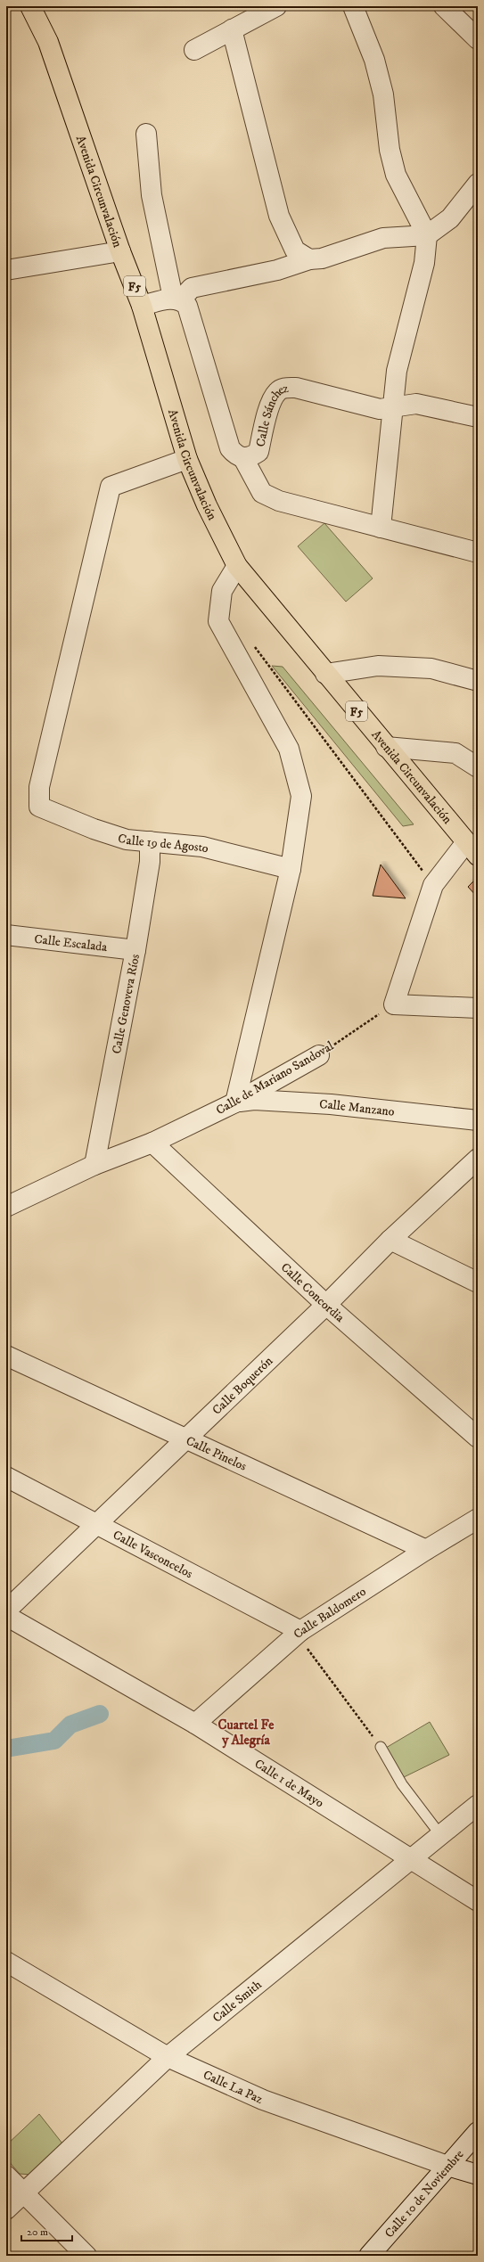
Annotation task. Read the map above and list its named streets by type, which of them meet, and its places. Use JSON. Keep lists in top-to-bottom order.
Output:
{
  "streets": {
    "highway": ["Avenida Circunvalación", "F5"],
    "street": [
      "Calle Sánchez",
      "Calle 19 de Agosto",
      "Calle Escalada",
      "Calle Genoveva Ríos",
      "Calle de Mariano Sandoval",
      "Calle Manzano",
      "Calle Concordia",
      "Calle Boquerón",
      "Calle Pinelos",
      "Calle Vasconcelos",
      "Calle Baldomero",
      "Calle 1 de Mayo",
      "Calle Smith",
      "Calle La Paz",
      "Calle 10 de Noviembre"
    ]
  },
  "crossings": [
    ["Avenida Circunvalación", "Calle 19 de Agosto"],
    ["Calle 19 de Agosto", "Calle Genoveva Ríos"],
    ["Calle Escalada", "Calle Genoveva Ríos"],
    ["Calle Genoveva Ríos", "Calle de Mariano Sandoval"],
    ["Calle de Mariano Sandoval", "Calle Manzano"],
    ["Calle de Mariano Sandoval", "Calle Concordia"],
    ["Calle Concordia", "Calle Boquerón"],
    ["Calle Boquerón", "Calle Pinelos"],
    ["Calle Boquerón", "Calle Vasconcelos"],
    ["Calle Pinelos", "Calle Baldomero"],
    ["Calle Vasconcelos", "Calle Baldomero"],
    ["Calle Baldomero", "Calle 1 de Mayo"],
    ["Calle 1 de Mayo", "Calle Smith"],
    ["Calle Smith", "Calle La Paz"],
    ["Calle La Paz", "Calle 10 de Noviembre"]
  ],
  "districts": ["Cuartel Fe y Alegría"],
  "scale_bar": "20 m"
}
